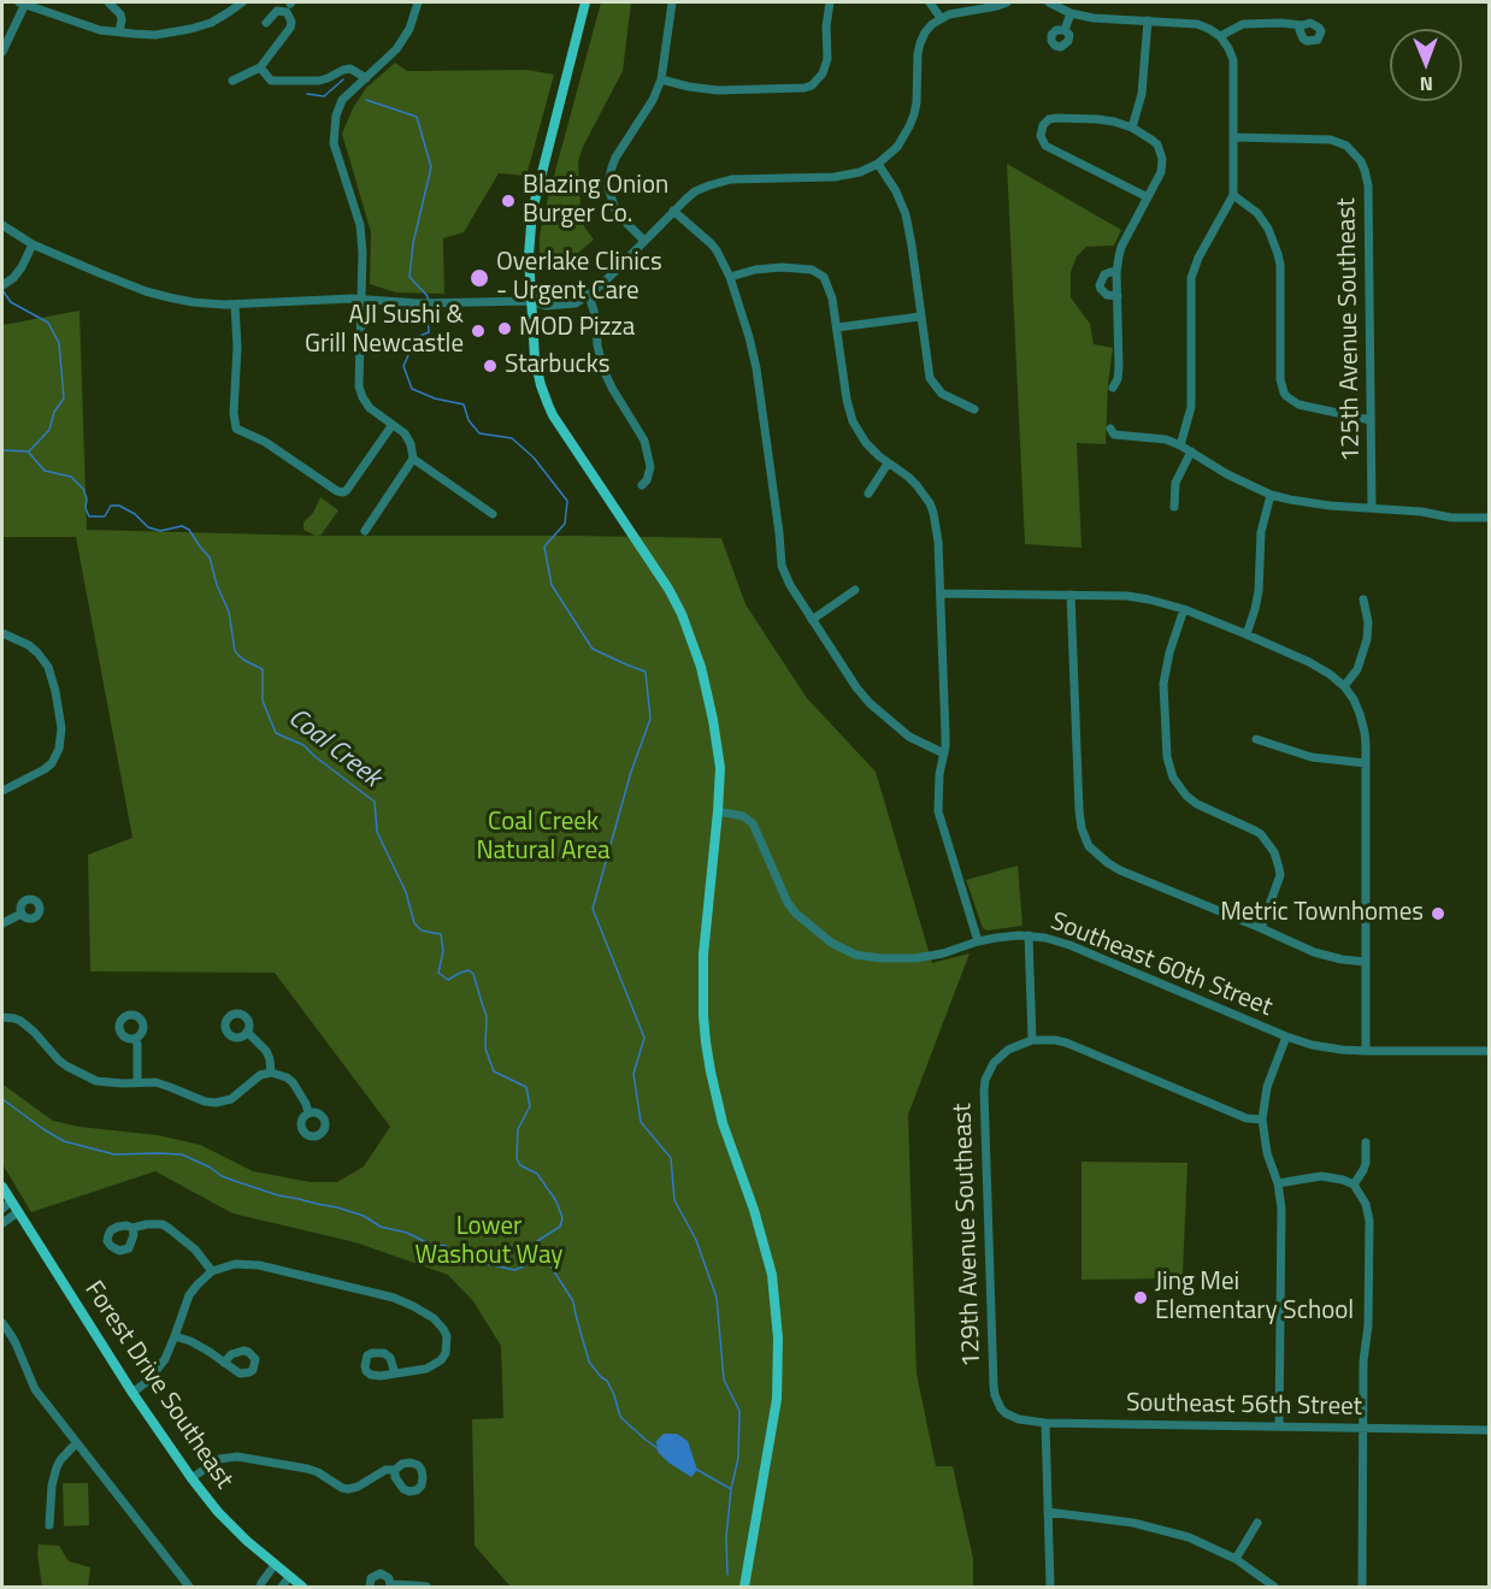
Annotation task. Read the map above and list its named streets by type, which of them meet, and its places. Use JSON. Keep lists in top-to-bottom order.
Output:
{
  "streets": {
    "main road": ["Forest Drive Southeast"],
    "street": [
      "125th Avenue Southeast",
      "Southeast 60th Street",
      "129th Avenue Southeast",
      "Southeast 56th Street"
    ]
  },
  "crossings": [
    ["129th Avenue Southeast", "Southeast 56th Street"]
  ],
  "water": ["Coal Creek"],
  "parks": ["Coal Creek Natural Area", "Lower Washout Way"],
  "places": [
    "Blazing Onion Burger Co.",
    "Overlake Clinics - Urgent Care",
    "MOD Pizza",
    "AJI Sushi & Grill Newcastle",
    "Starbucks",
    "Metric Townhomes",
    "Jing Mei Elementary School"
  ],
  "north": "bottom"
}
